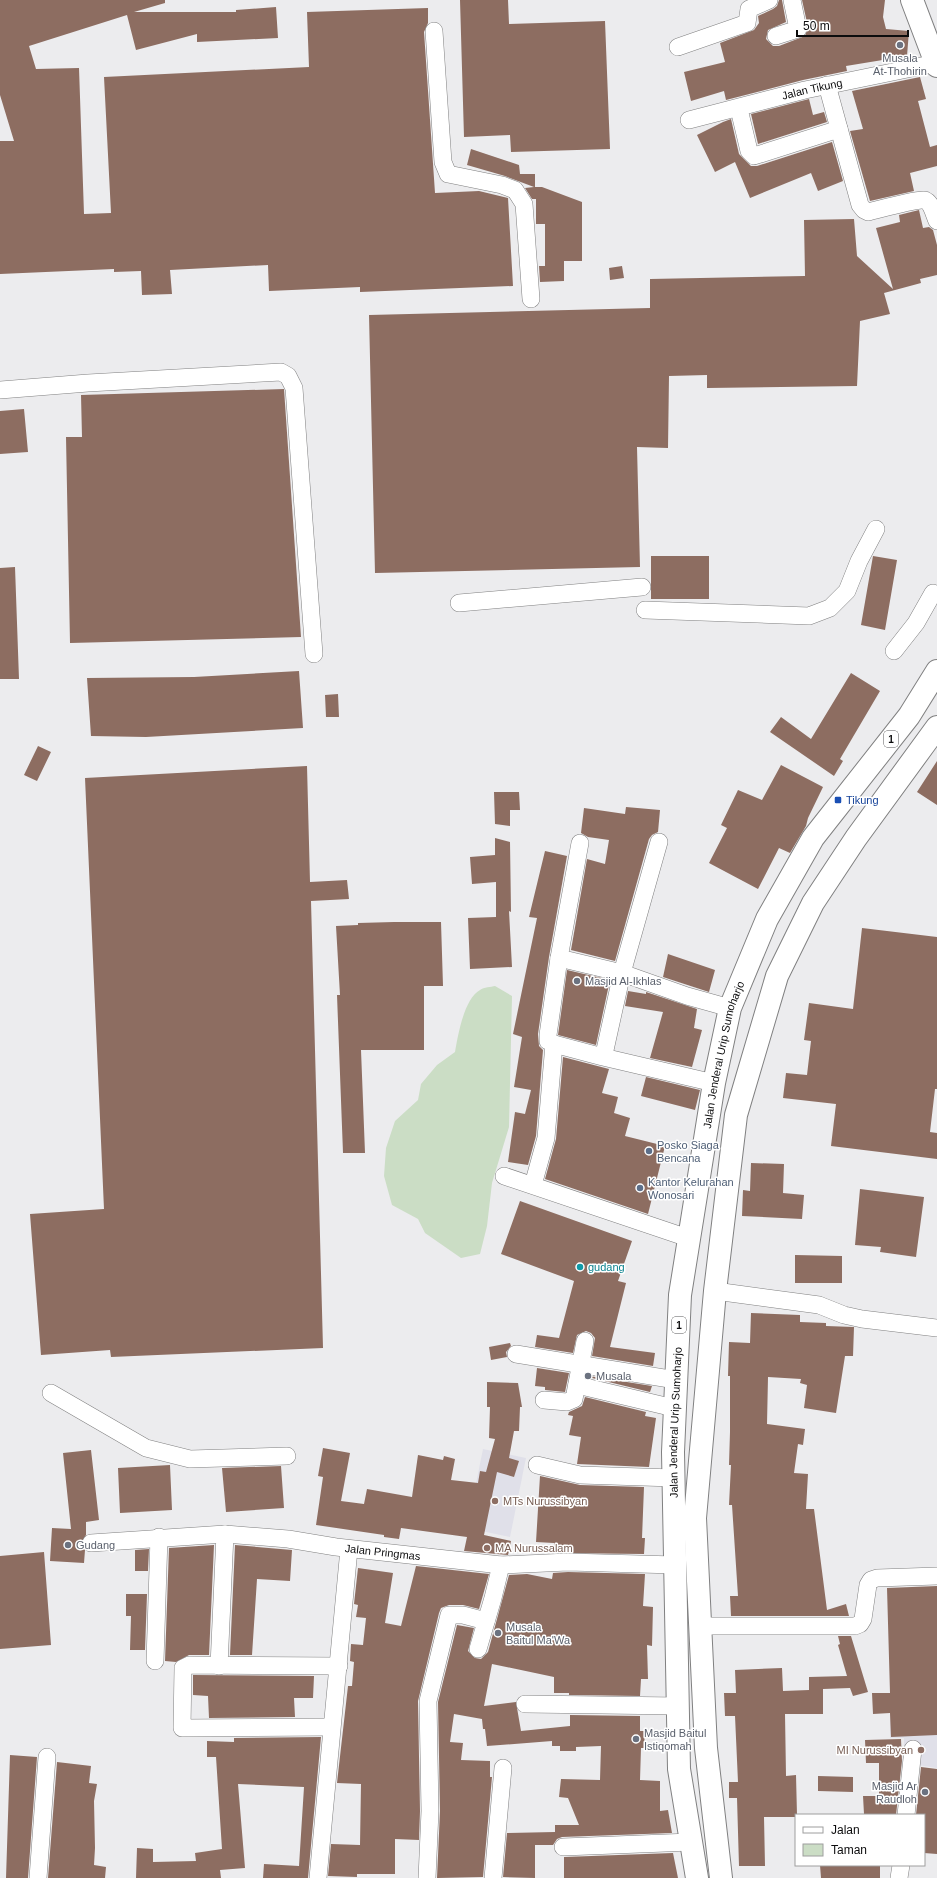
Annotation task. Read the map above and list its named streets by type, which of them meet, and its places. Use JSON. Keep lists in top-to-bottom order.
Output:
{
  "streets": {
    "highway": ["1", "Jalan Jenderal Urip Sumoharjo"],
    "street": ["Jalan Tikung", "Jalan Pringmas"]
  },
  "crossings": [
    ["Jalan Jenderal Urip Sumoharjo", "Jalan Pringmas"]
  ],
  "places": {
    "other": [
      "Musala At-Thohirin",
      "Masjid Al-Ikhlas",
      "Posko Siaga Bencana",
      "Kantor Kelurahan Wonosari",
      "gudang",
      "Musala",
      "MTs Nurussibyan",
      "Gudang",
      "MA Nurussalam",
      "Musala Baitul Ma'Wa",
      "Masjid Baitul Istiqomah",
      "MI Nurussibyan",
      "Masjid Ar Raudloh"
    ],
    "transit": ["Tikung"]
  },
  "legend": ["Jalan", "Taman"],
  "scale_bar": "50 m"
}
